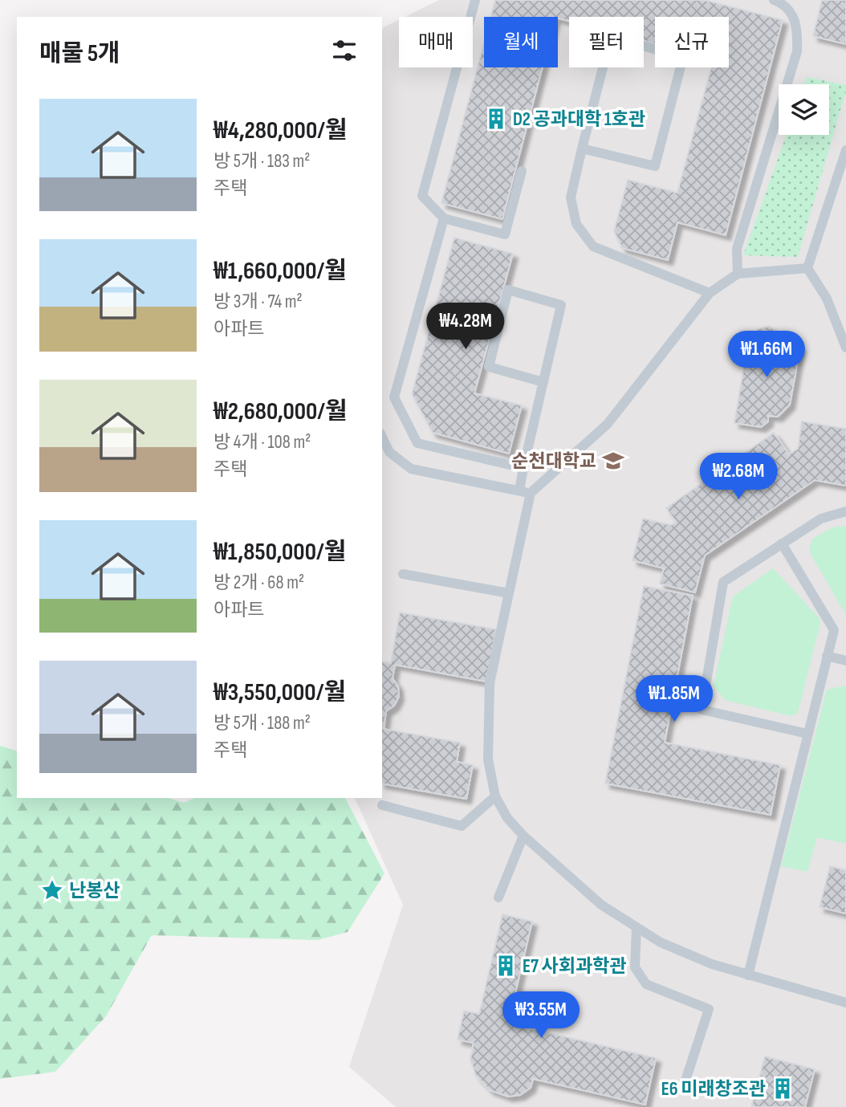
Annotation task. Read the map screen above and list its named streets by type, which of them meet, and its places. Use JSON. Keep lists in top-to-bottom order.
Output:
{
  "places": {
    "building": ["D2 공과대학 1호관", "E7 사회과학관", "E6 미래창조관"],
    "school or university": ["순천대학교"],
    "place": ["난봉산"]
  },
  "page": {
    "chip": [
      "매매",
      "월세",
      "필터",
      "신규"
    ],
    "heading": "매물 5개",
    "list": [
      {
        "name": "₩4,280,000/월",
        "note": "방 5개 · 183 m² · 주택"
      },
      {
        "name": "₩1,660,000/월",
        "note": "방 3개 · 74 m² · 아파트"
      },
      {
        "name": "₩2,680,000/월",
        "note": "방 4개 · 108 m² · 주택"
      },
      {
        "name": "₩1,850,000/월",
        "note": "방 2개 · 68 m² · 아파트"
      },
      {
        "name": "₩3,550,000/월",
        "note": "방 5개 · 188 m² · 주택"
      }
    ],
    "price": [
      "₩4.28M",
      "₩1.66M",
      "₩2.68M",
      "₩1.85M",
      "₩3.55M"
    ]
  }
}
